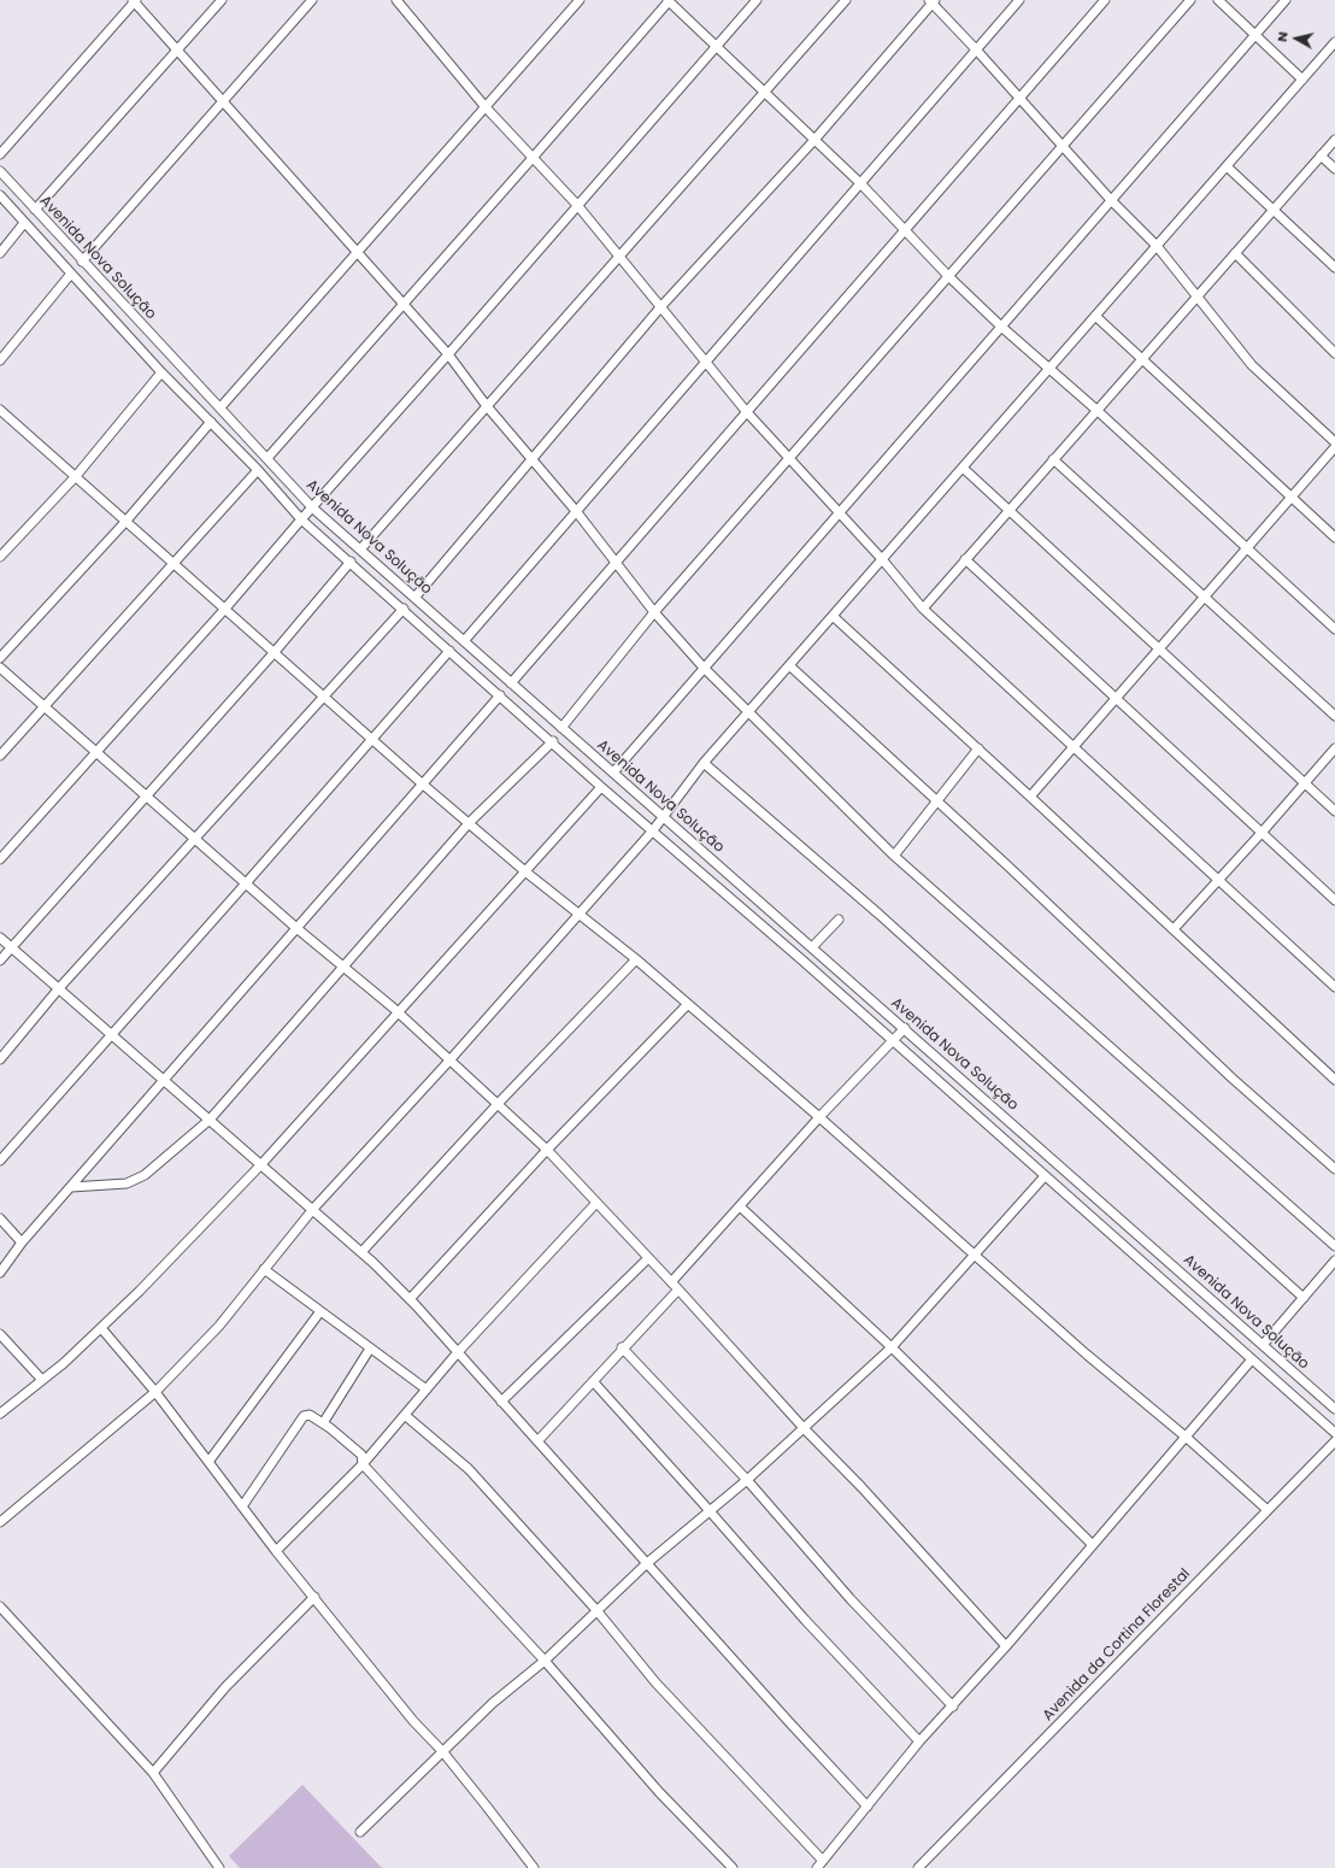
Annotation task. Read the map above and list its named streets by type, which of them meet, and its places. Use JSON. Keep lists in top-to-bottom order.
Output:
{
  "streets": {
    "street": ["Avenida Nova Solução", "Avenida da Cortina Florestal"]
  },
  "north": "left"
}
